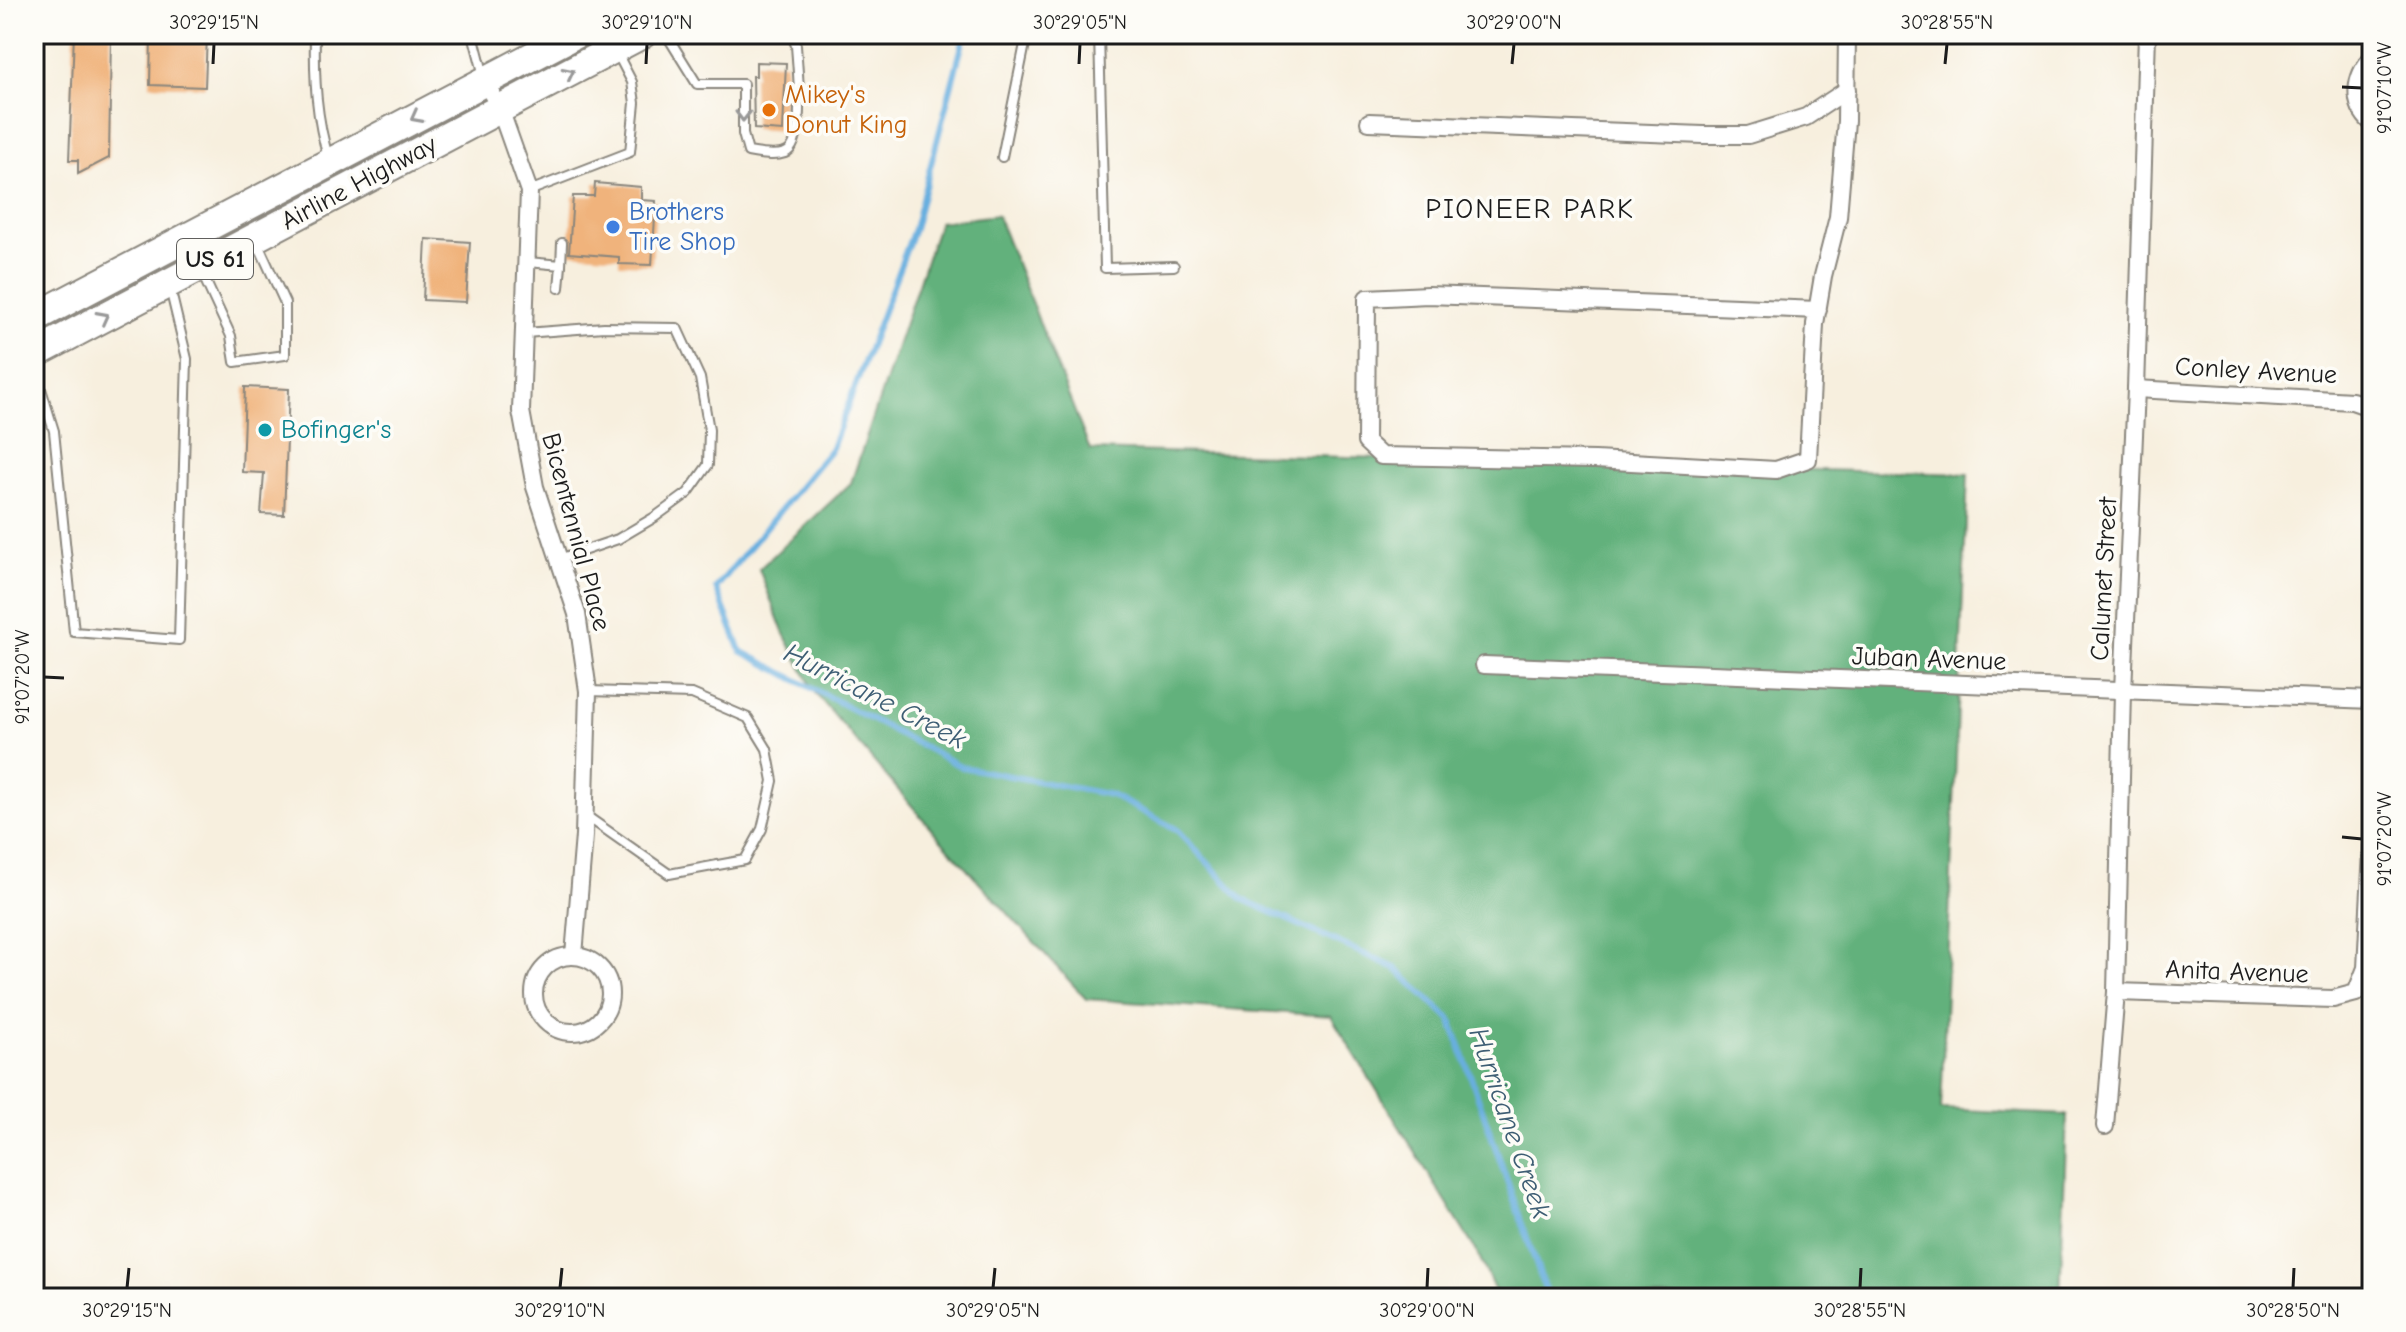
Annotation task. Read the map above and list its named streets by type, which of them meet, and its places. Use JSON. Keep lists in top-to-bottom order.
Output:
{
  "streets": {
    "highway": ["Airline Highway", "US 61"],
    "street": [
      "Conley Avenue",
      "Bicentennial Place",
      "Calumet Street",
      "Juban Avenue",
      "Anita Avenue"
    ]
  },
  "crossings": [
    ["Airline Highway", "Bicentennial Place"],
    ["Conley Avenue", "Calumet Street"],
    ["Calumet Street", "Juban Avenue"],
    ["Calumet Street", "Anita Avenue"]
  ],
  "districts": ["PIONEER PARK"],
  "water": ["Hurricane Creek"],
  "places": ["Mikey's Donut King", "Brothers Tire Shop", "Bofinger's"],
  "coordinates": [
    "30°29'15\"N",
    "30°29'10\"N",
    "30°29'05\"N",
    "30°29'00\"N",
    "30°28'55\"N",
    "91°07'10\"W",
    "91°07'20\"W",
    "30°28'50\"N"
  ]
}
